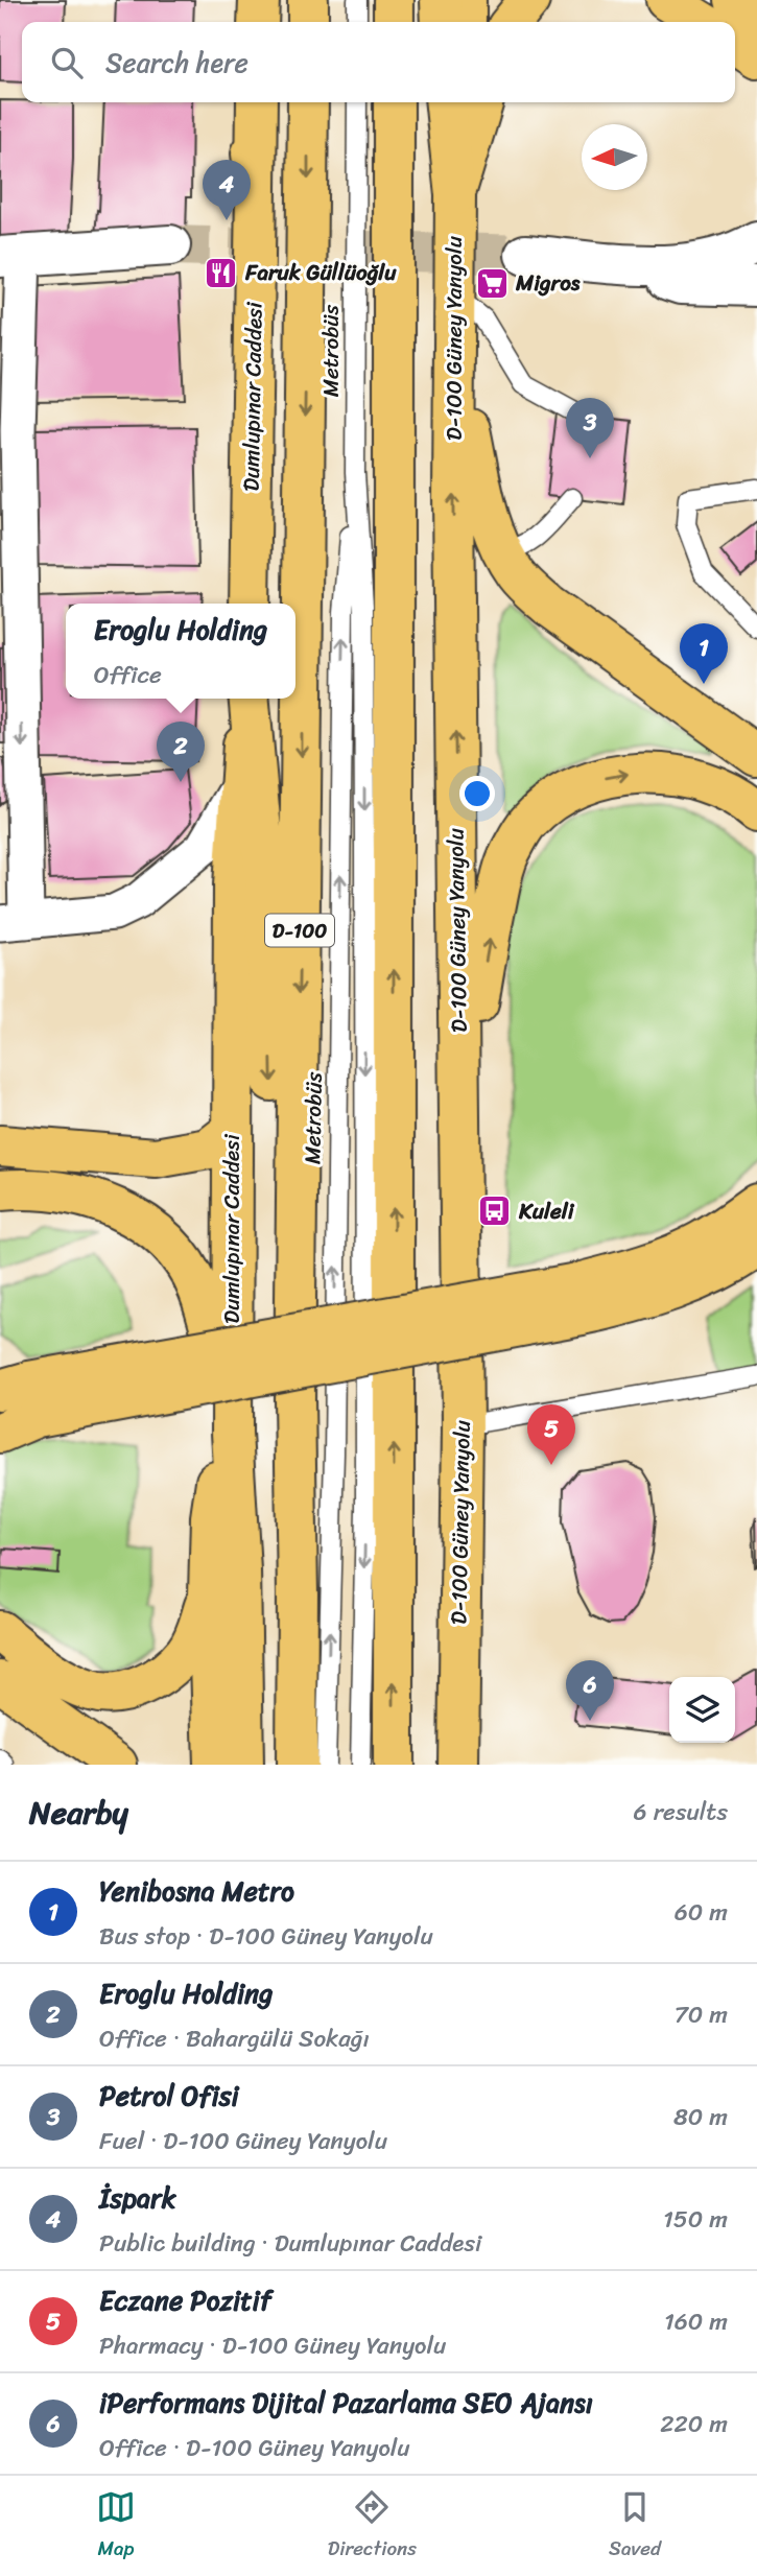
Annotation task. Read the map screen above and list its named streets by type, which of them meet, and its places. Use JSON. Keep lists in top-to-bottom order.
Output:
{
  "streets": {
    "main road": ["D-100 Güney Yanyolu", "Dumlupınar Caddesi", "D-100"],
    "lane": ["Metrobüs"]
  },
  "places": {
    "restaurant": ["Faruk Güllüoğlu"],
    "supermarket": ["Migros"],
    "bus stop": ["Kuleli"]
  },
  "north": "left",
  "page": {
    "search": "Search here",
    "pins": [
      "4",
      "3",
      "1",
      "2",
      "5",
      "6"
    ],
    "popup": ["Eroglu Holding", "Office"],
    "heading": ["Nearby", "6 results"],
    "list": [
      {
        "mark": "1",
        "name": "Yenibosna Metro",
        "note": "Bus stop · D-100 Güney Yanyolu",
        "value": "60 m"
      },
      {
        "mark": "2",
        "name": "Eroglu Holding",
        "note": "Office · Bahargülü Sokağı",
        "value": "70 m"
      },
      {
        "mark": "3",
        "name": "Petrol Ofisi",
        "note": "Fuel · D-100 Güney Yanyolu",
        "value": "80 m"
      },
      {
        "mark": "4",
        "name": "İspark",
        "note": "Public building · Dumlupınar Caddesi",
        "value": "150 m"
      },
      {
        "mark": "5",
        "name": "Eczane Pozitif",
        "note": "Pharmacy · D-100 Güney Yanyolu",
        "value": "160 m"
      },
      {
        "mark": "6",
        "name": "iPerformans Dijital Pazarlama SEO Ajansı",
        "note": "Office · D-100 Güney Yanyolu",
        "value": "220 m"
      }
    ],
    "nav": ["Map", "Directions", "Saved"]
  }
}
